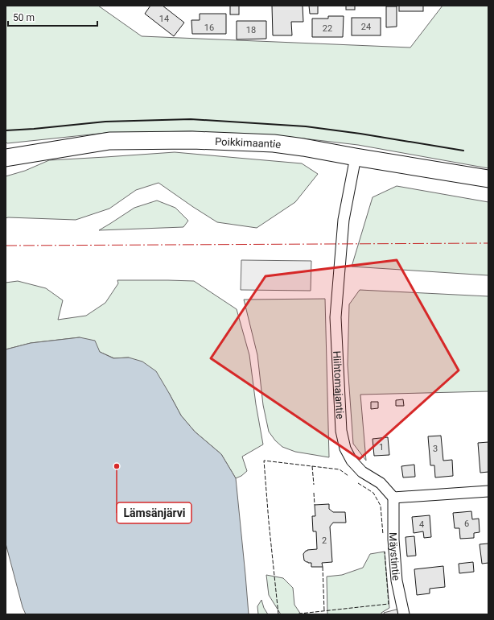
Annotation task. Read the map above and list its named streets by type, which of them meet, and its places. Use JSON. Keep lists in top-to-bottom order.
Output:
{
  "streets": {
    "main road": ["Poikkimaantie"],
    "street": ["Hiihtomajantie", "Mäystintie"]
  },
  "crossings": [
    ["Poikkimaantie", "Hiihtomajantie"],
    ["Hiihtomajantie", "Mäystintie"]
  ],
  "places": ["Lämsänjärvi"],
  "house_numbers": [
    "14",
    "24",
    "16",
    "22",
    "18",
    "1",
    "3",
    "6",
    "4",
    "2"
  ],
  "scale_bar": "50 m"
}
